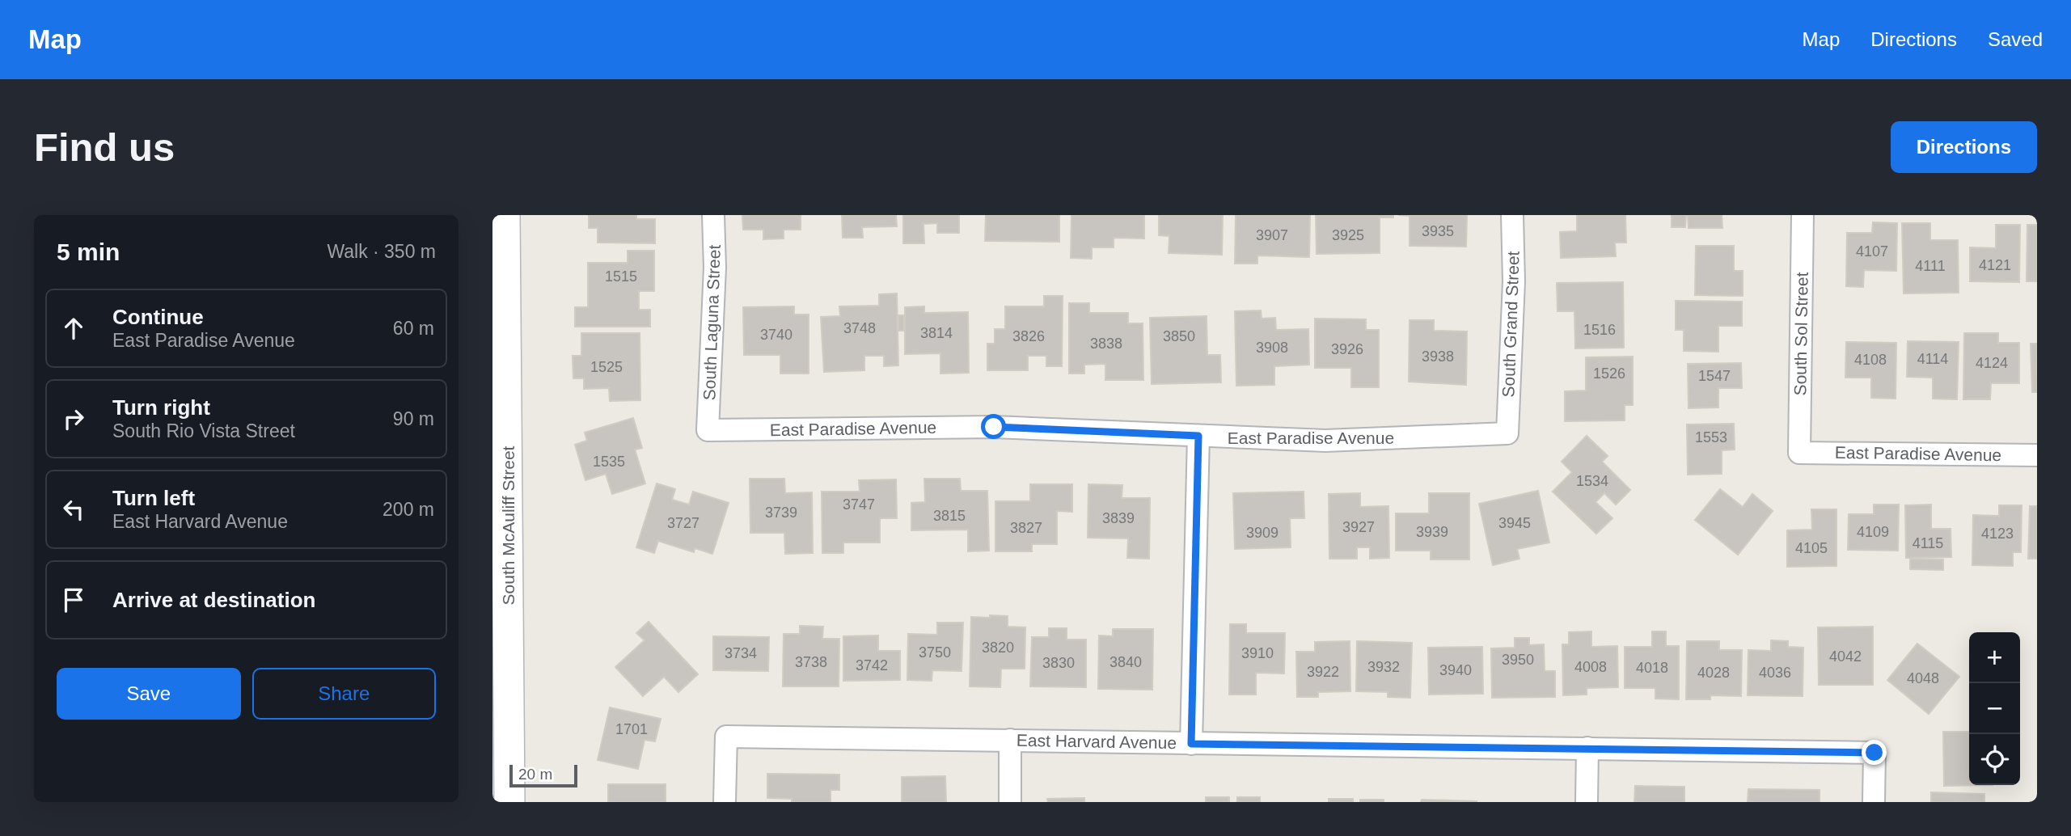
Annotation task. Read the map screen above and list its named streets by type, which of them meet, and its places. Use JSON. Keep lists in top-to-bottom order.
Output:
{
  "streets": {
    "street": [
      "South Laguna Street",
      "South Grand Street",
      "South Sol Street",
      "East Paradise Avenue",
      "South McAuliff Street",
      "East Harvard Avenue"
    ]
  },
  "crossings": [
    ["South Laguna Street", "East Paradise Avenue"],
    ["South Grand Street", "East Paradise Avenue"],
    ["South Sol Street", "East Paradise Avenue"]
  ],
  "house_numbers": [
    "3935",
    "3907",
    "3925",
    "4107",
    "4121",
    "4111",
    "1515",
    "3748",
    "1516",
    "3814",
    "3740",
    "3826",
    "3850",
    "3838",
    "3908",
    "3926",
    "3938",
    "4114",
    "4108",
    "4124",
    "1525",
    "1526",
    "1547",
    "1553",
    "1535",
    "1534",
    "3747",
    "3739",
    "3815",
    "3839",
    "3727",
    "3945",
    "3927",
    "3827",
    "3939",
    "4109",
    "3909",
    "4123",
    "4115",
    "4105",
    "3820",
    "3750",
    "3734",
    "3910",
    "4042",
    "3950",
    "3738",
    "3840",
    "3830",
    "3742",
    "3932",
    "4008",
    "4018",
    "3940",
    "3922",
    "4028",
    "4036",
    "4048",
    "1701"
  ],
  "scale_bar": "20 m",
  "page": {
    "header": "Map",
    "nav": ["Map", "Directions", "Saved"],
    "buttons": [
      "Directions",
      ["Save", "Share"]
    ],
    "title": "Find us",
    "heading": ["5 min", "Walk · 350 m"],
    "list": [
      ["Continue", "East Paradise Avenue", "60 m"],
      ["Turn right", "South Rio Vista Street", "90 m"],
      ["Turn left", "East Harvard Avenue", "200 m"],
      "Arrive at destination"
    ],
    "map_buttons": ["+", "−"],
    "scale": "20 m"
  }
}
